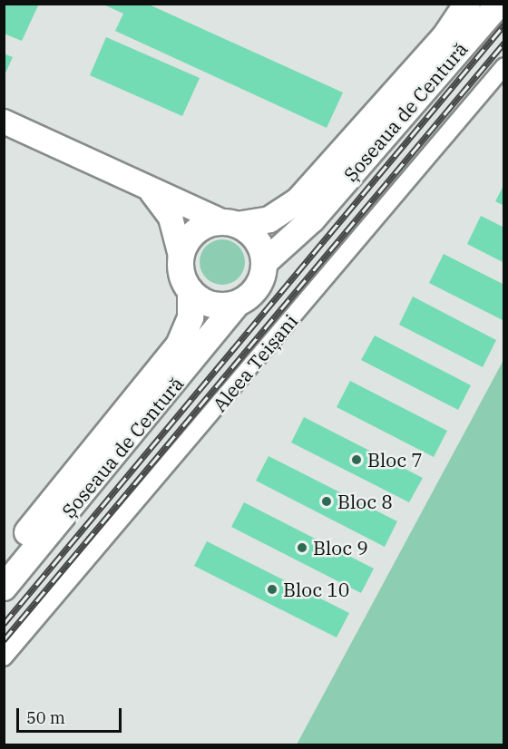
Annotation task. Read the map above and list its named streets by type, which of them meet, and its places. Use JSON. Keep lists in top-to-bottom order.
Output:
{
  "streets": {
    "main road": ["Șoseaua de Centură"],
    "street": ["Aleea Teișani"]
  },
  "places": [
    "Bloc 7",
    "Bloc 8",
    "Bloc 9",
    "Bloc 10"
  ],
  "scale_bar": "50 m"
}
